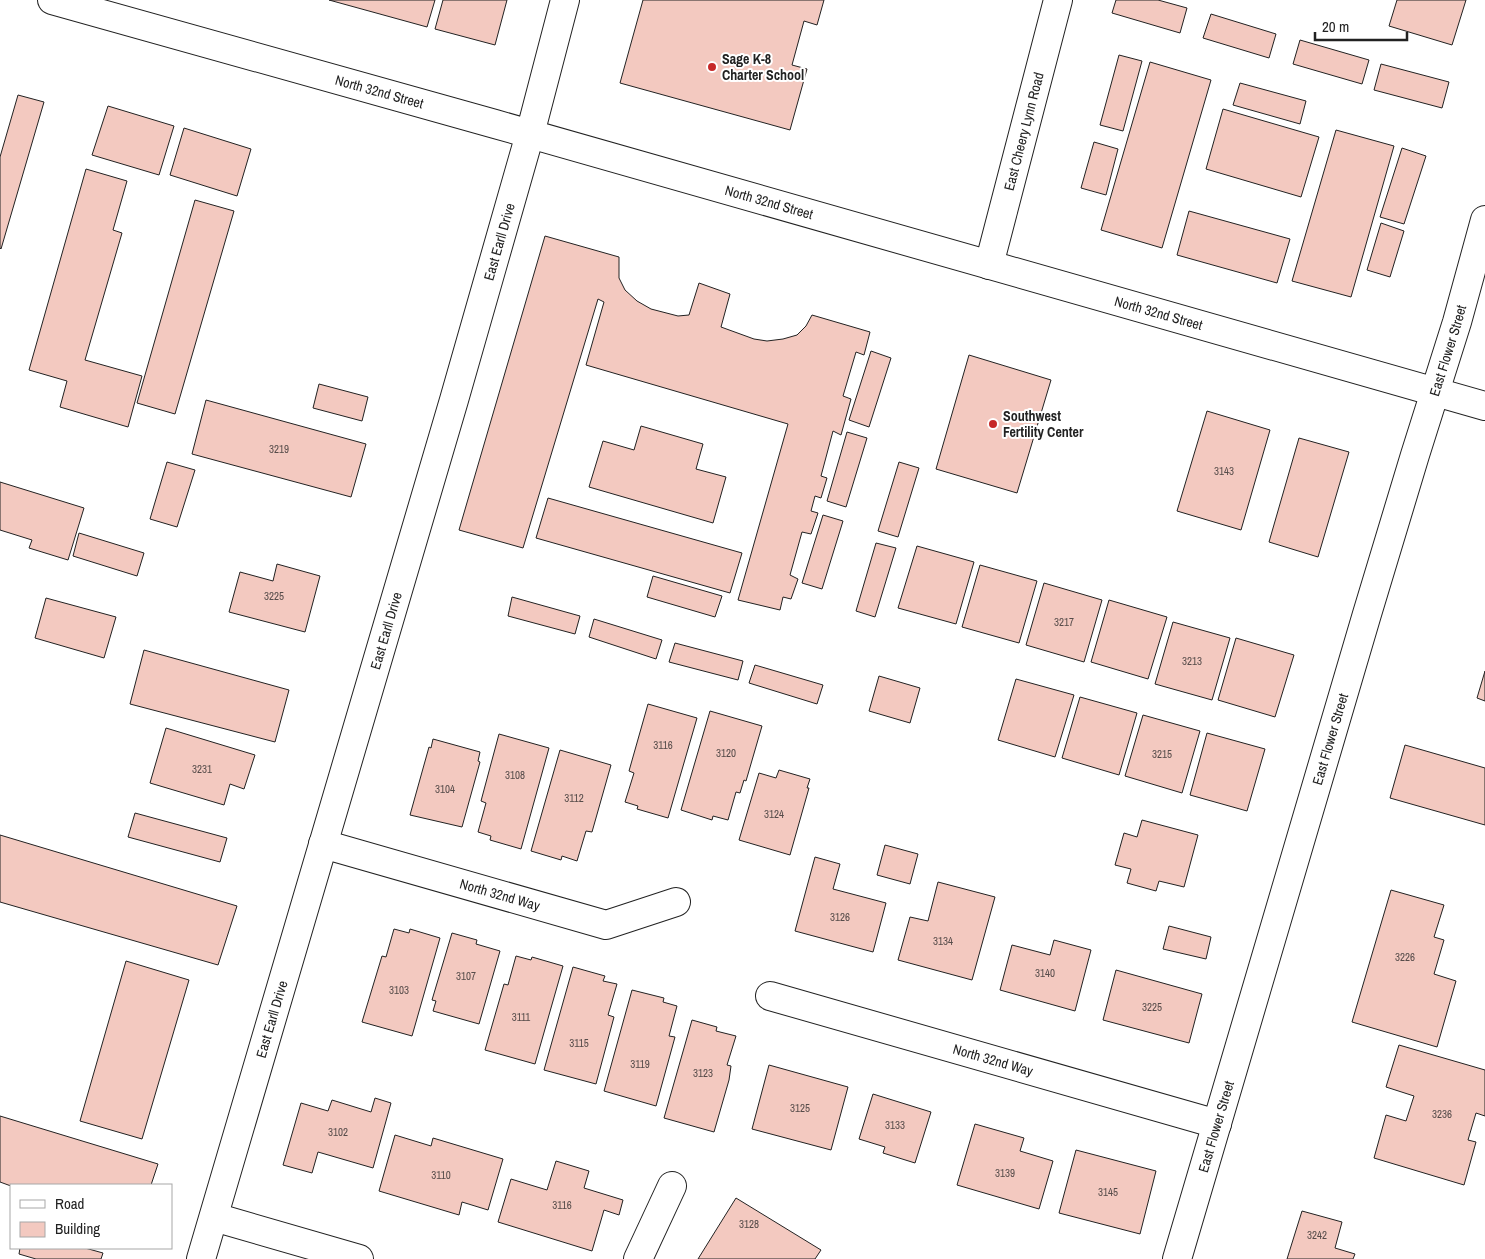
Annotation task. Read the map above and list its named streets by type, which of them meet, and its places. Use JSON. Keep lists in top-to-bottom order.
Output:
{
  "streets": {
    "street": [
      "North 32nd Street",
      "East Cheery Lynn Road",
      "East Earll Drive",
      "East Flower Street",
      "North 32nd Way"
    ]
  },
  "crossings": [
    ["North 32nd Street", "East Cheery Lynn Road"],
    ["North 32nd Street", "East Earll Drive"],
    ["North 32nd Street", "East Flower Street"],
    ["East Earll Drive", "North 32nd Way"],
    ["East Flower Street", "North 32nd Way"]
  ],
  "places": ["Sage K-8 Charter School", "Southwest Fertility Center"],
  "house_numbers": [
    "3219",
    "3143",
    "3225",
    "3217",
    "3213",
    "3116",
    "3120",
    "3215",
    "3231",
    "3108",
    "3104",
    "3112",
    "3124",
    "3126",
    "3134",
    "3226",
    "3140",
    "3107",
    "3103",
    "3225",
    "3111",
    "3115",
    "3119",
    "3123",
    "3125",
    "3236",
    "3133",
    "3102",
    "3139",
    "3110",
    "3145",
    "3116",
    "3128",
    "3242"
  ],
  "legend": ["Road", "Building"],
  "scale_bar": "20 m"
}
